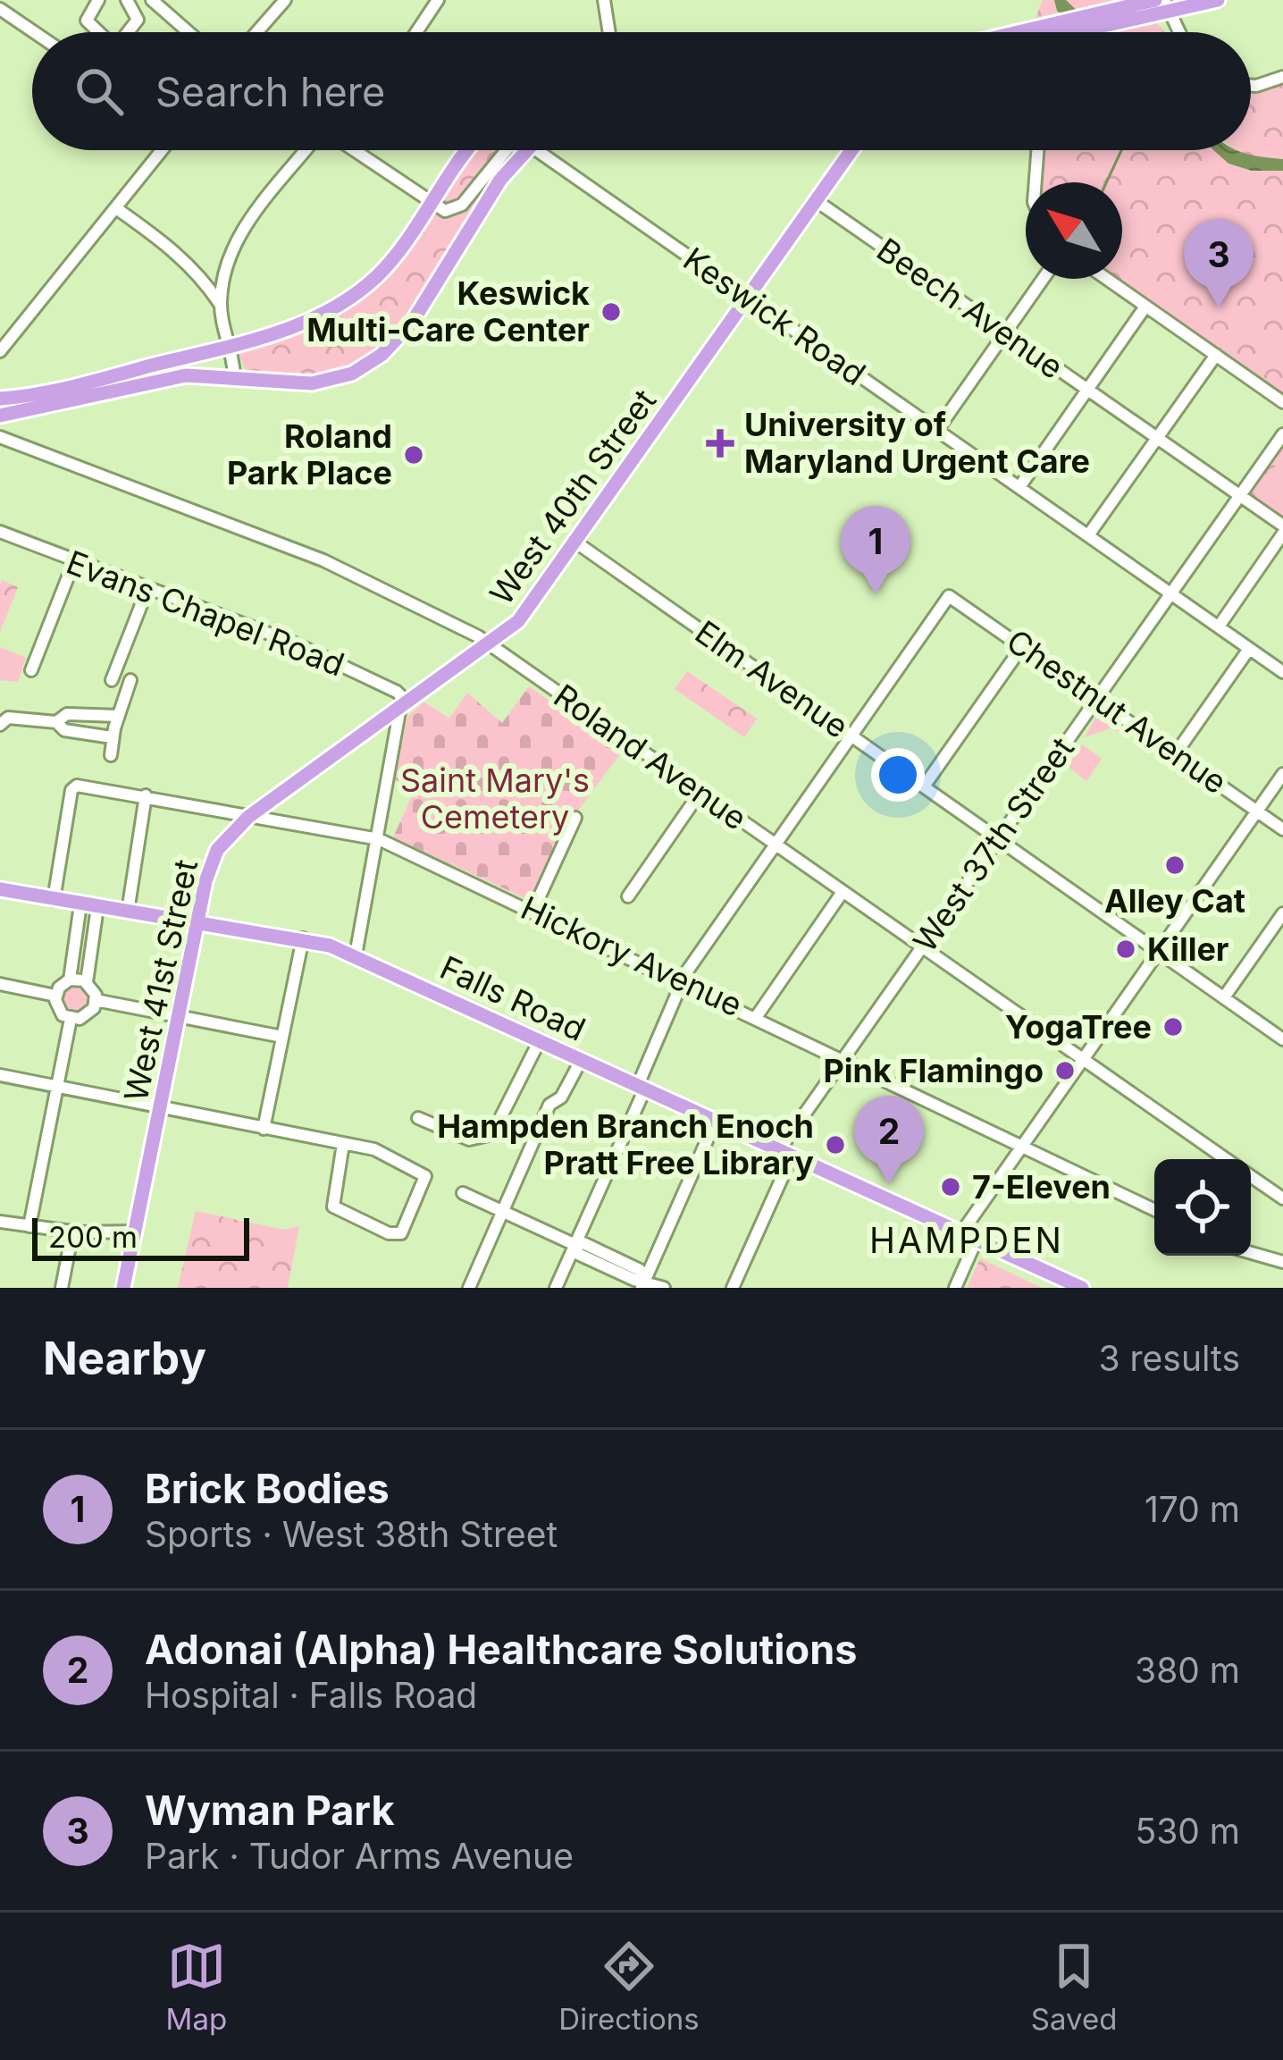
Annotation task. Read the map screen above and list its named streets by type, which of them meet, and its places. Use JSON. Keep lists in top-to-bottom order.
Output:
{
  "streets": {
    "main road": ["West 40th Street", "West 41st Street", "Falls Road"],
    "street": [
      "Beech Avenue",
      "Keswick Road",
      "Evans Chapel Road",
      "Elm Avenue",
      "Chestnut Avenue",
      "Roland Avenue",
      "West 37th Street",
      "Hickory Avenue"
    ]
  },
  "crossings": [
    ["Beech Avenue", "West 40th Street"],
    ["Beech Avenue", "West 37th Street"],
    ["Keswick Road", "West 40th Street"],
    ["Keswick Road", "West 37th Street"],
    ["West 40th Street", "Evans Chapel Road"],
    ["West 40th Street", "Elm Avenue"],
    ["West 40th Street", "Roland Avenue"],
    ["West 40th Street", "West 41st Street"],
    ["Evans Chapel Road", "West 41st Street"],
    ["Elm Avenue", "Chestnut Avenue"],
    ["Elm Avenue", "West 37th Street"],
    ["Chestnut Avenue", "West 37th Street"],
    ["Roland Avenue", "West 37th Street"],
    ["West 37th Street", "Hickory Avenue"],
    ["West 37th Street", "Falls Road"],
    ["Hickory Avenue", "West 41st Street"],
    ["Hickory Avenue", "Falls Road"],
    ["West 41st Street", "Falls Road"]
  ],
  "districts": ["HAMPDEN"],
  "parks": ["Saint Mary's Cemetery"],
  "places": {
    "other": [
      "Keswick Multi-Care Center",
      "Roland Park Place",
      "Alley Cat",
      "Killer",
      "YogaTree",
      "Pink Flamingo",
      "Hampden Branch Enoch Pratt Free Library",
      "7-Eleven"
    ],
    "health": ["University of Maryland Urgent Care"]
  },
  "scale_bar": "200 m",
  "north": "top left",
  "page": {
    "search": "Search here",
    "pins": ["3", "1", "2"],
    "scale": "200 m",
    "heading": ["Nearby", "3 results"],
    "list": [
      {
        "mark": "1",
        "name": "Brick Bodies",
        "note": "Sports · West 38th Street",
        "value": "170 m"
      },
      {
        "mark": "2",
        "name": "Adonai (Alpha) Healthcare Solutions",
        "note": "Hospital · Falls Road",
        "value": "380 m"
      },
      {
        "mark": "3",
        "name": "Wyman Park",
        "note": "Park · Tudor Arms Avenue",
        "value": "530 m"
      }
    ],
    "nav": ["Map", "Directions", "Saved"]
  }
}
